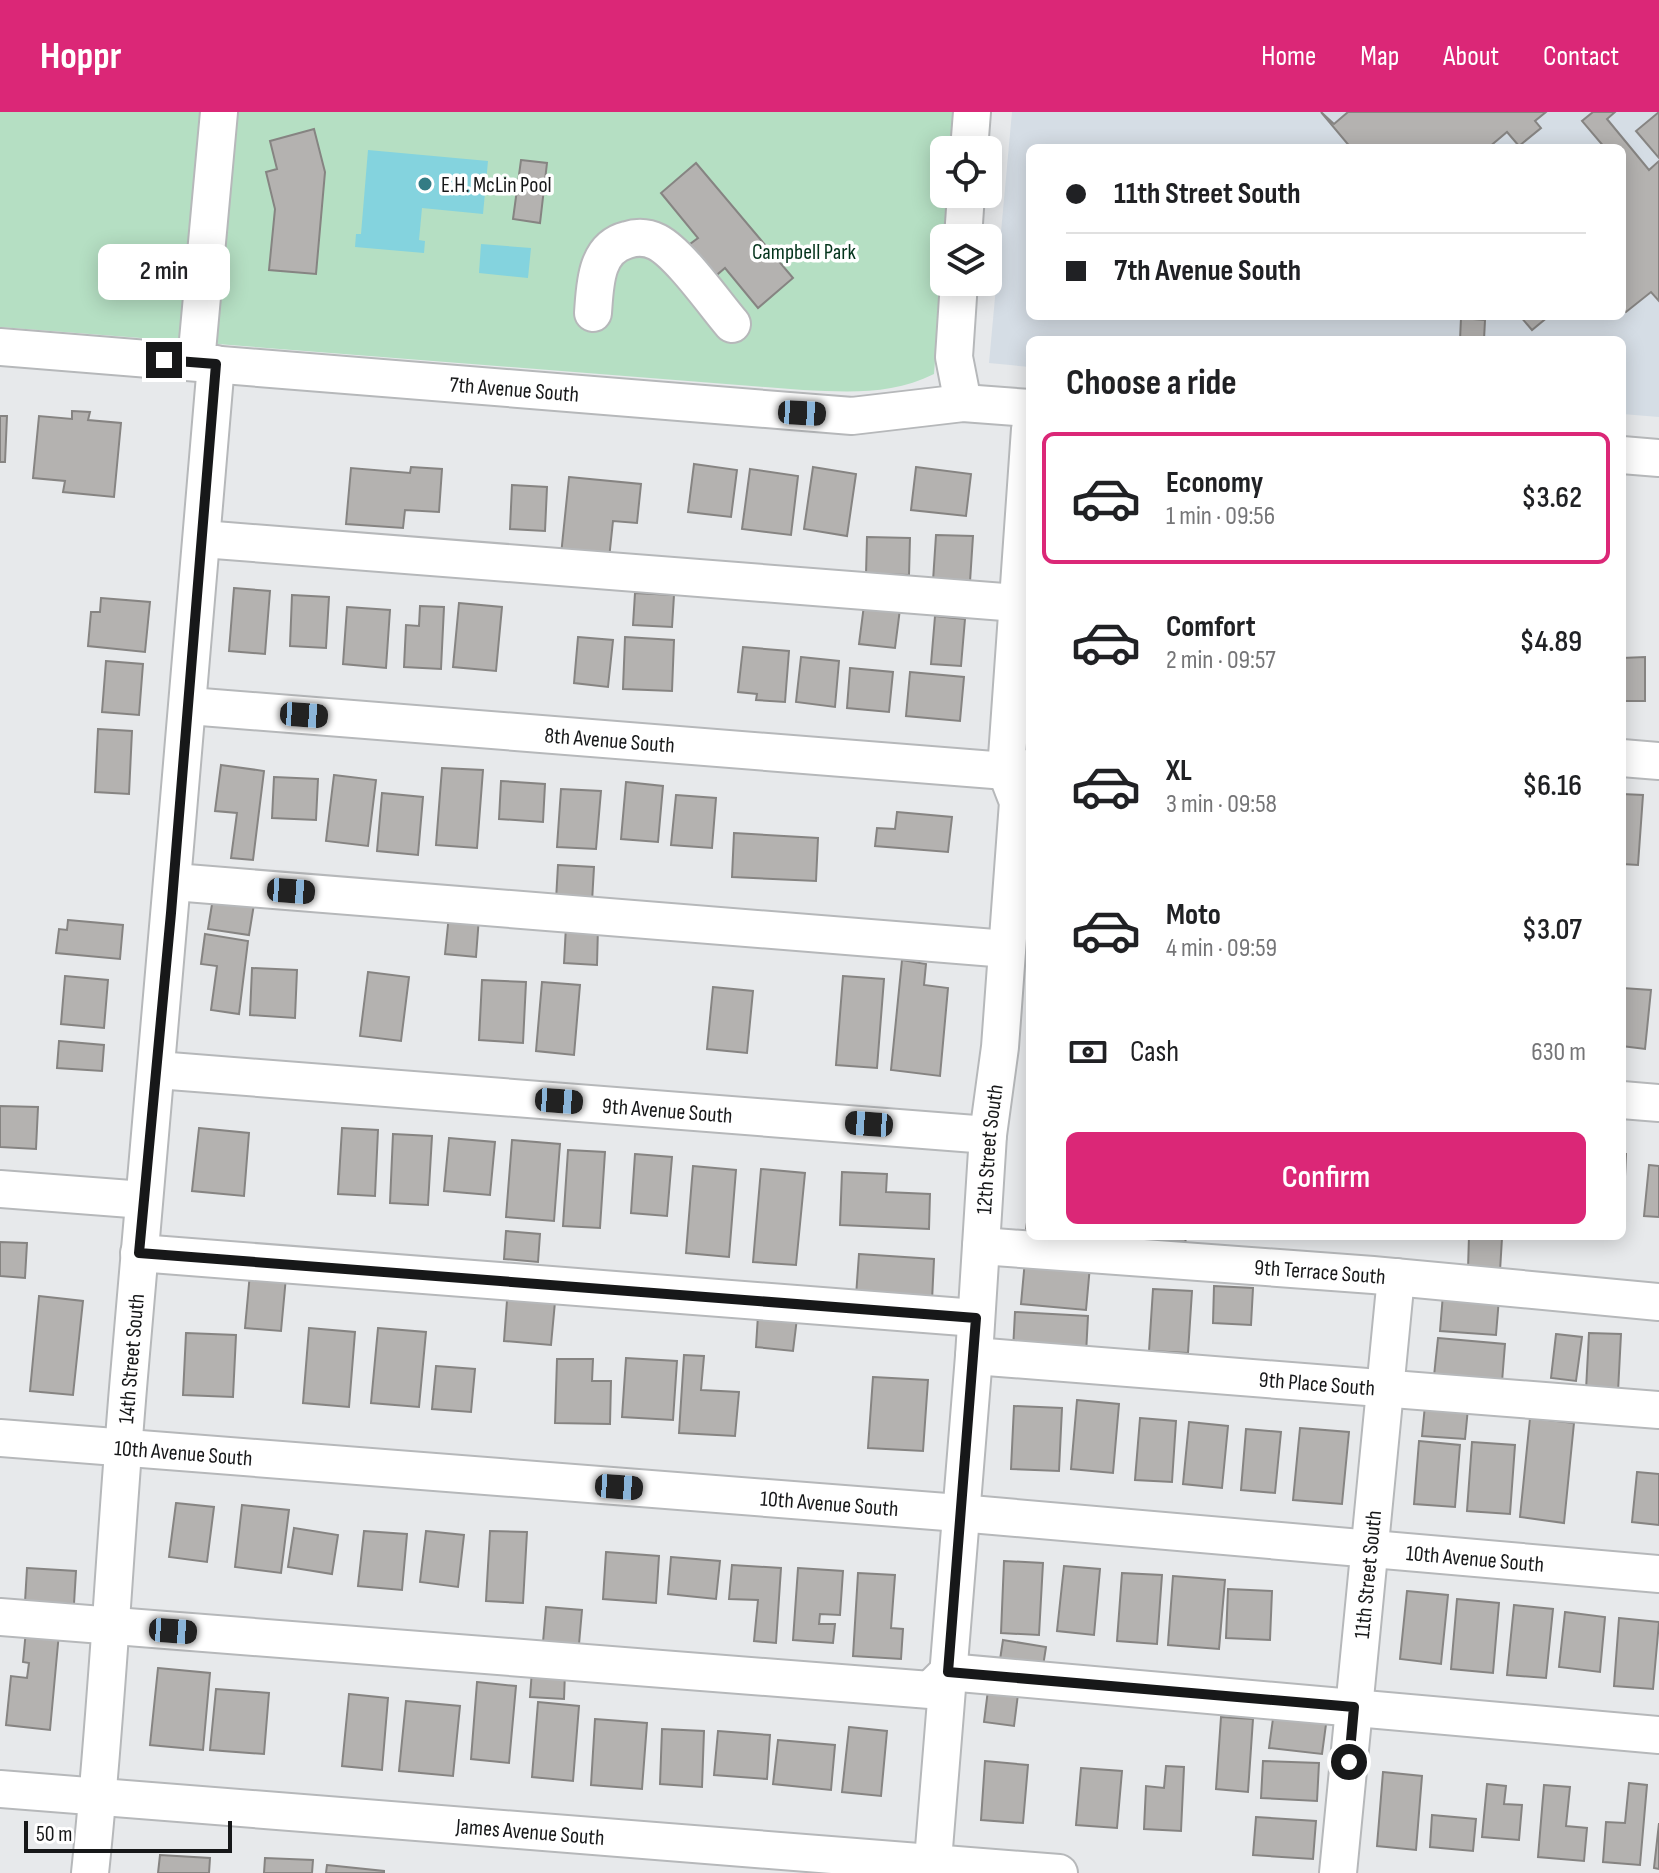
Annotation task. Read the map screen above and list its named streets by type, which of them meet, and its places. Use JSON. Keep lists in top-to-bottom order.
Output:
{
  "streets": {
    "street": [
      "7th Avenue South",
      "8th Avenue South",
      "9th Avenue South",
      "12th Street South",
      "9th Terrace South",
      "14th Street South",
      "9th Place South",
      "10th Avenue South",
      "11th Street South",
      "James Avenue South"
    ]
  },
  "crossings": [
    ["7th Avenue South", "14th Street South"],
    ["8th Avenue South", "12th Street South"],
    ["8th Avenue South", "14th Street South"],
    ["9th Avenue South", "12th Street South"],
    ["9th Avenue South", "14th Street South"],
    ["12th Street South", "9th Terrace South"],
    ["12th Street South", "9th Place South"],
    ["12th Street South", "10th Avenue South"],
    ["12th Street South", "James Avenue South"],
    ["9th Terrace South", "11th Street South"],
    ["14th Street South", "10th Avenue South"],
    ["14th Street South", "James Avenue South"],
    ["9th Place South", "11th Street South"],
    ["10th Avenue South", "11th Street South"]
  ],
  "parks": ["Campbell Park"],
  "places": ["E.H. McLin Pool"],
  "scale_bar": "50 m",
  "page": {
    "header": "Hoppr",
    "nav": [
      "Home",
      "Map",
      "About",
      "Contact"
    ],
    "banner": ["11th Street South", "7th Avenue South"],
    "bubble": "2 min",
    "heading": "Choose a ride",
    "list": [
      {
        "name": "Economy",
        "note": "1 min · 09:56",
        "value": "$3.62"
      },
      {
        "name": "Comfort",
        "note": "2 min · 09:57",
        "value": "$4.89"
      },
      {
        "name": "XL",
        "note": "3 min · 09:58",
        "value": "$6.16"
      },
      {
        "name": "Moto",
        "note": "4 min · 09:59",
        "value": "$3.07"
      }
    ],
    "pay": ["Cash", "630 m"],
    "buttons": "Confirm",
    "scale": "50 m"
  }
}
